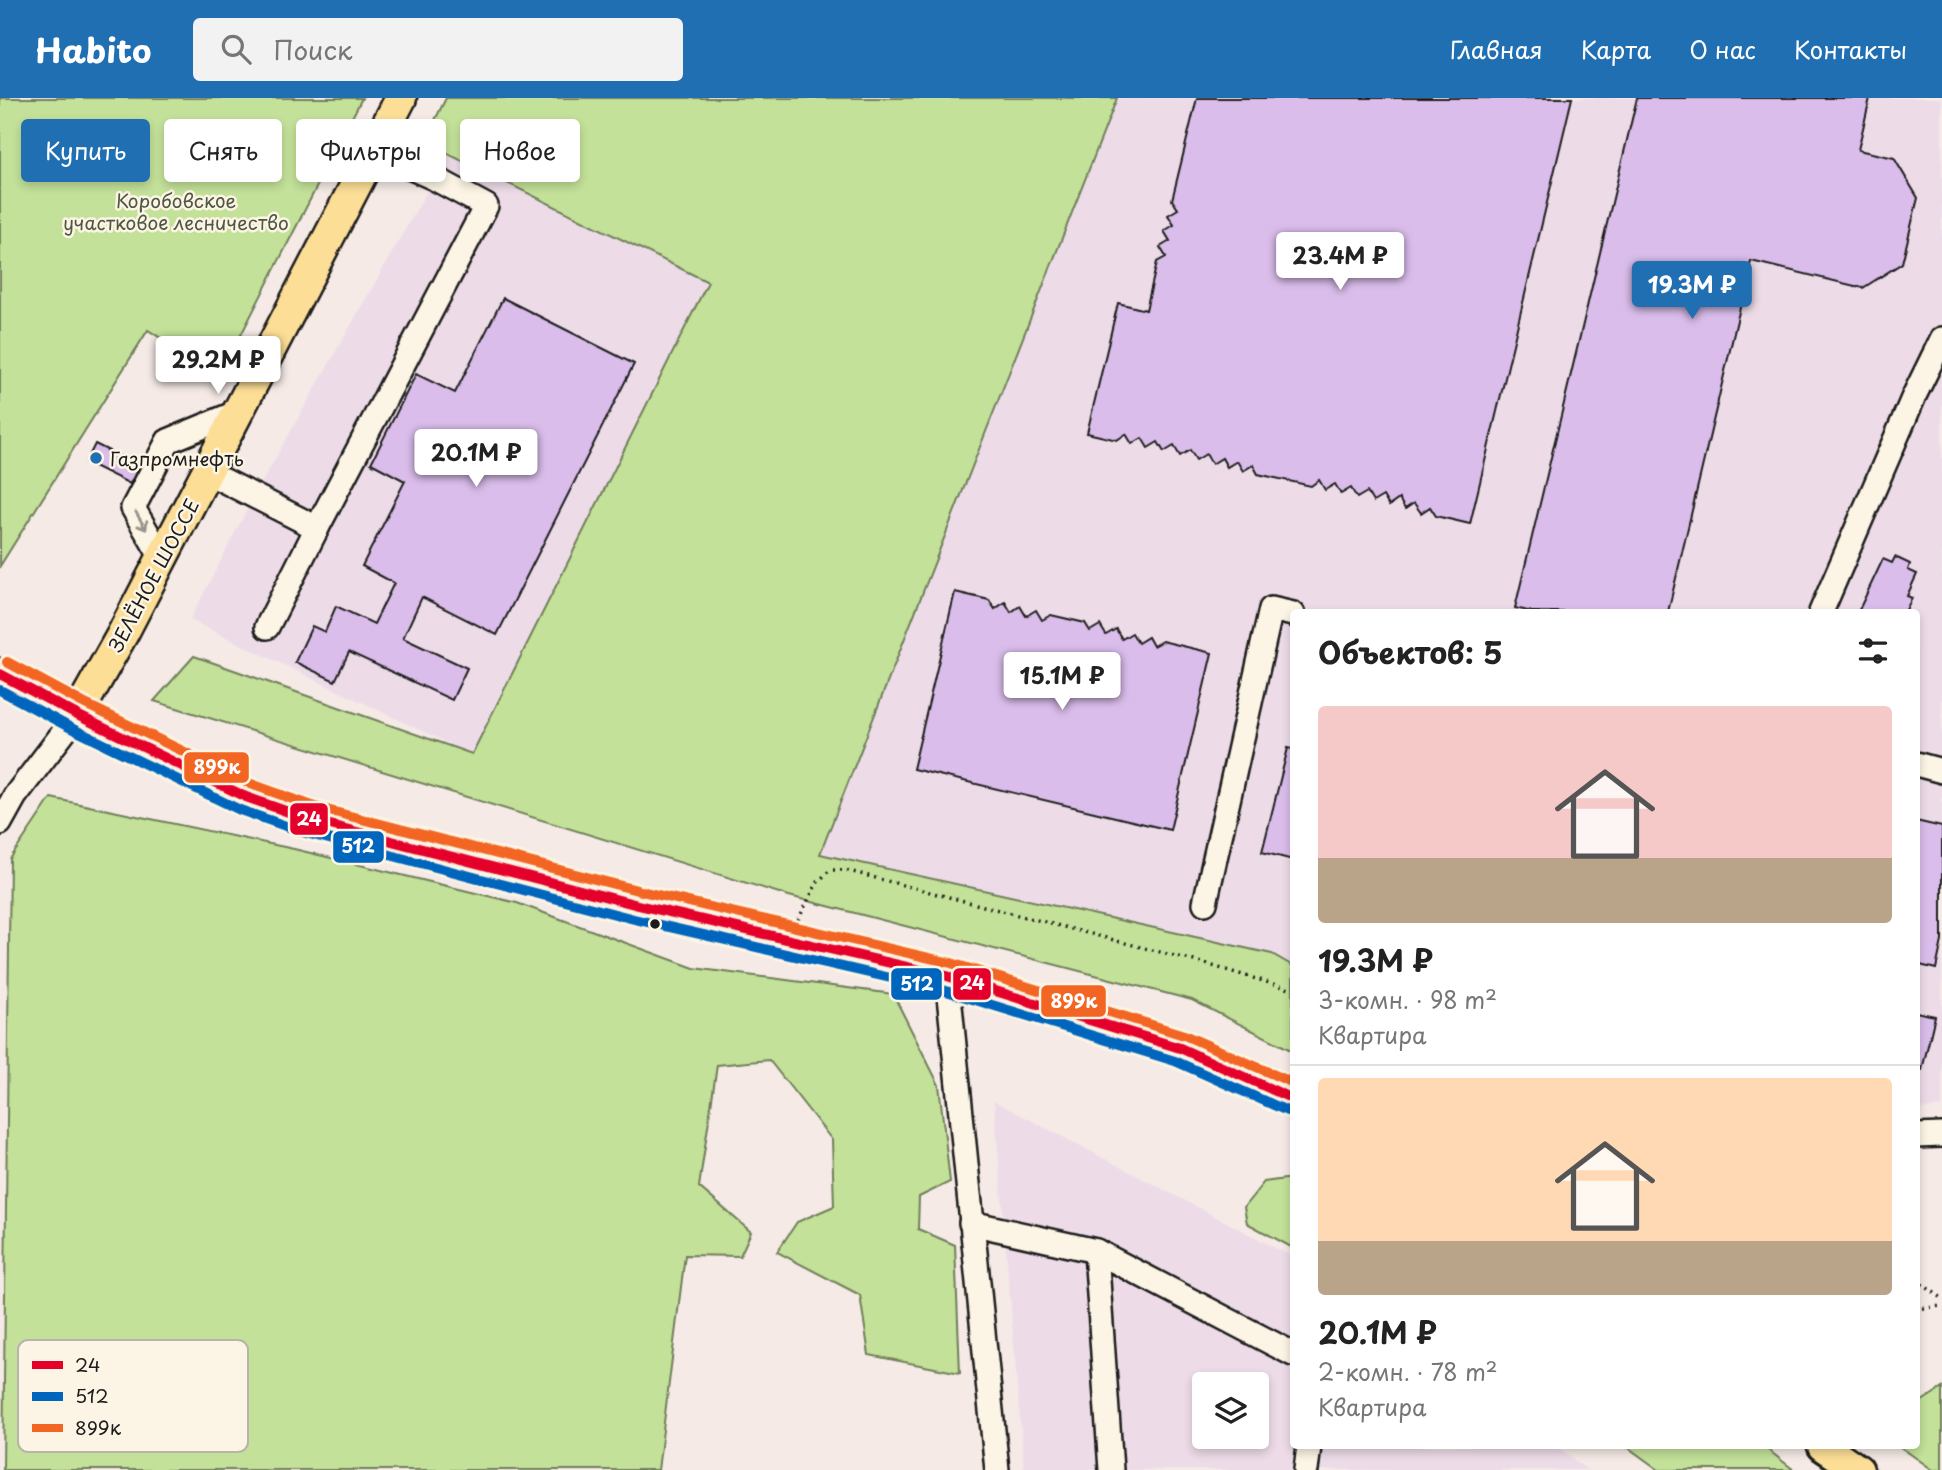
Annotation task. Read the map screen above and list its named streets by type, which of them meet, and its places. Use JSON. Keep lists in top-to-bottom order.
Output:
{
  "streets": {
    "main road": ["ЗЕЛЁНОЕ ШОССЕ"]
  },
  "parks": ["Коробовское участковое лесничество"],
  "places": ["Газпромнефть"],
  "lines": ["transit line 899к", "transit line 24", "transit line 512"],
  "legend": ["24", "512", "899к"],
  "page": {
    "header": "Habito",
    "search": "Поиск",
    "nav": [
      "Главная",
      "Карта",
      "О нас",
      "Контакты"
    ],
    "chip": [
      "Купить",
      "Снять",
      "Фильтры",
      "Новое"
    ],
    "price": [
      "23.4M ₽",
      "19.3M ₽",
      "29.2M ₽",
      "20.1M ₽",
      "15.1M ₽"
    ],
    "heading": "Объектов: 5",
    "list": [
      {
        "name": "19.3M ₽",
        "note": "3-комн. · 98 m² · Квартира"
      },
      {
        "name": "20.1M ₽",
        "note": "2-комн. · 78 m² · Квартира"
      }
    ]
  }
}
